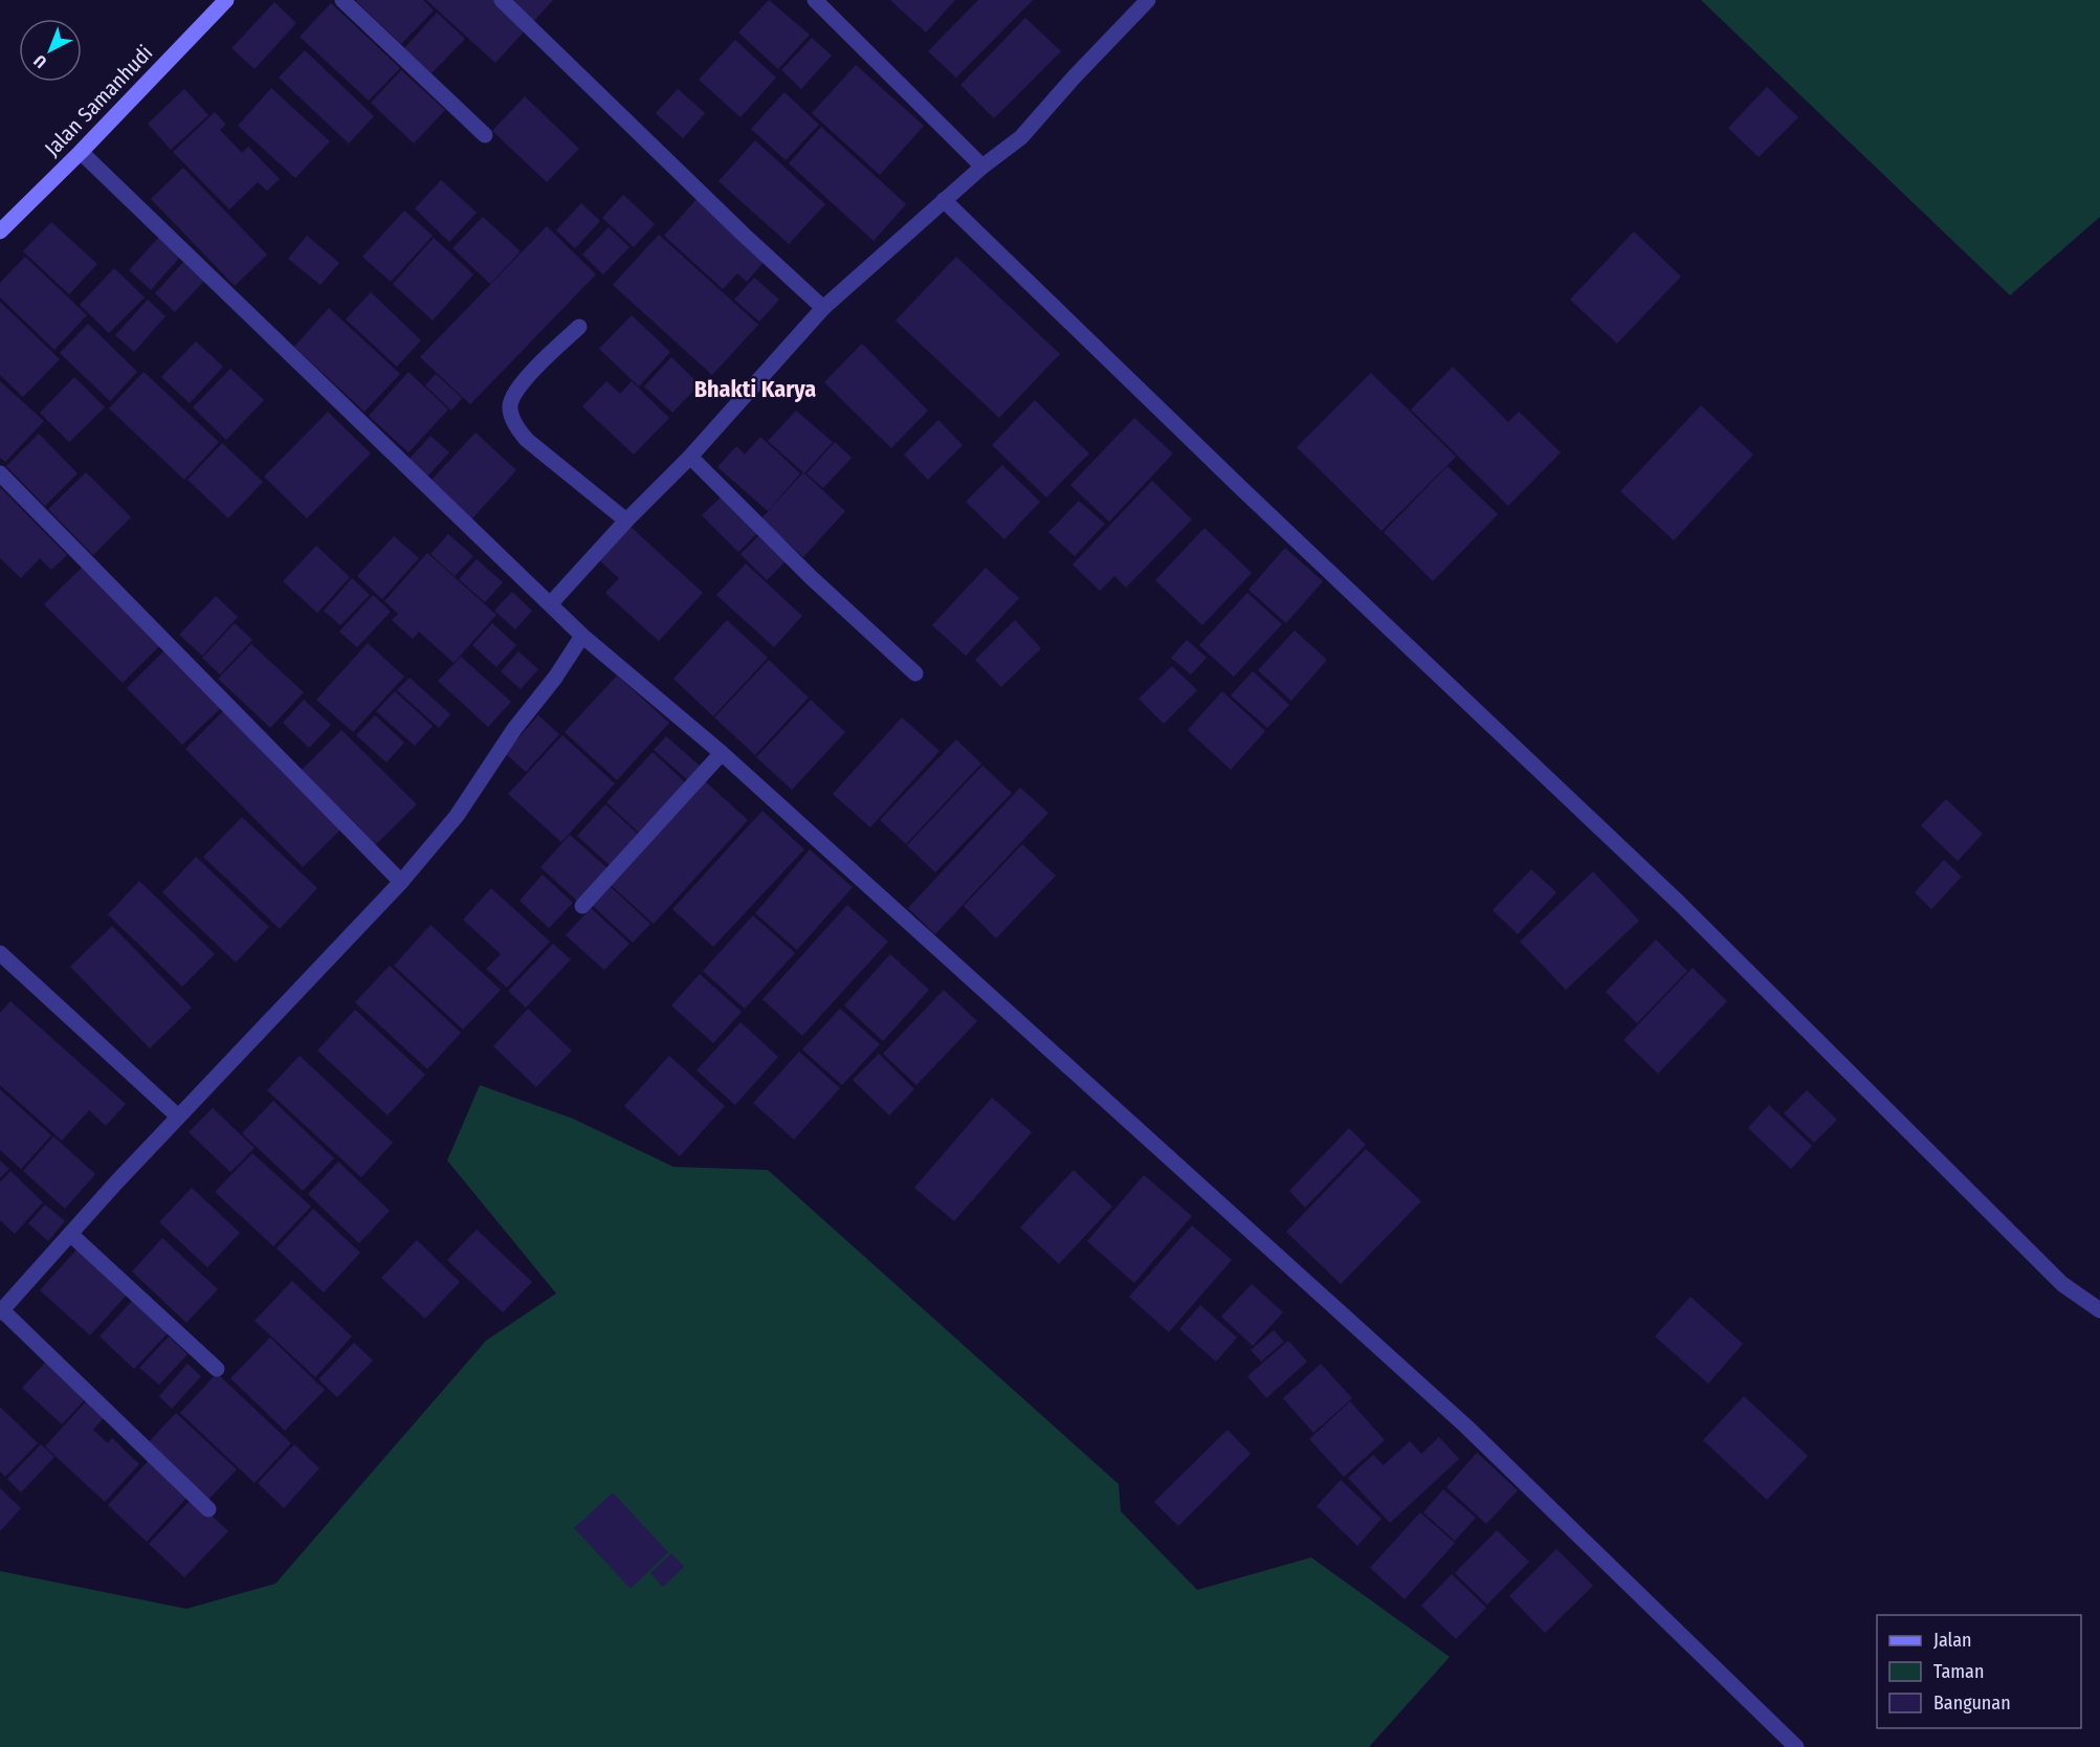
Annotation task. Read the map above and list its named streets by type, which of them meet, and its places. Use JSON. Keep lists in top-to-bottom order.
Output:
{
  "streets": {
    "street": ["Jalan Samanhudi"]
  },
  "districts": ["Bhakti Karya"],
  "legend": ["Jalan", "Taman", "Bangunan"],
  "north": "bottom left"
}
